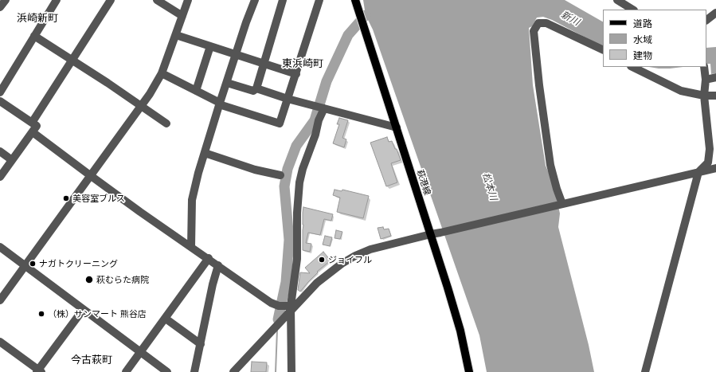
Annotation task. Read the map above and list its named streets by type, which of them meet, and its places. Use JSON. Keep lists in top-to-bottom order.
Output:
{
  "streets": {
    "main road": ["萩港線"]
  },
  "districts": ["浜崎新町", "東浜崎町", "今古萩町"],
  "water": ["新川", "松本川"],
  "places": [
    "美容室ブルス",
    "ジョイフル",
    "ナガトクリーニング",
    "萩むらた病院",
    "（株）サンマート 熊谷店"
  ],
  "legend": ["道路", "水域", "建物"]
}
